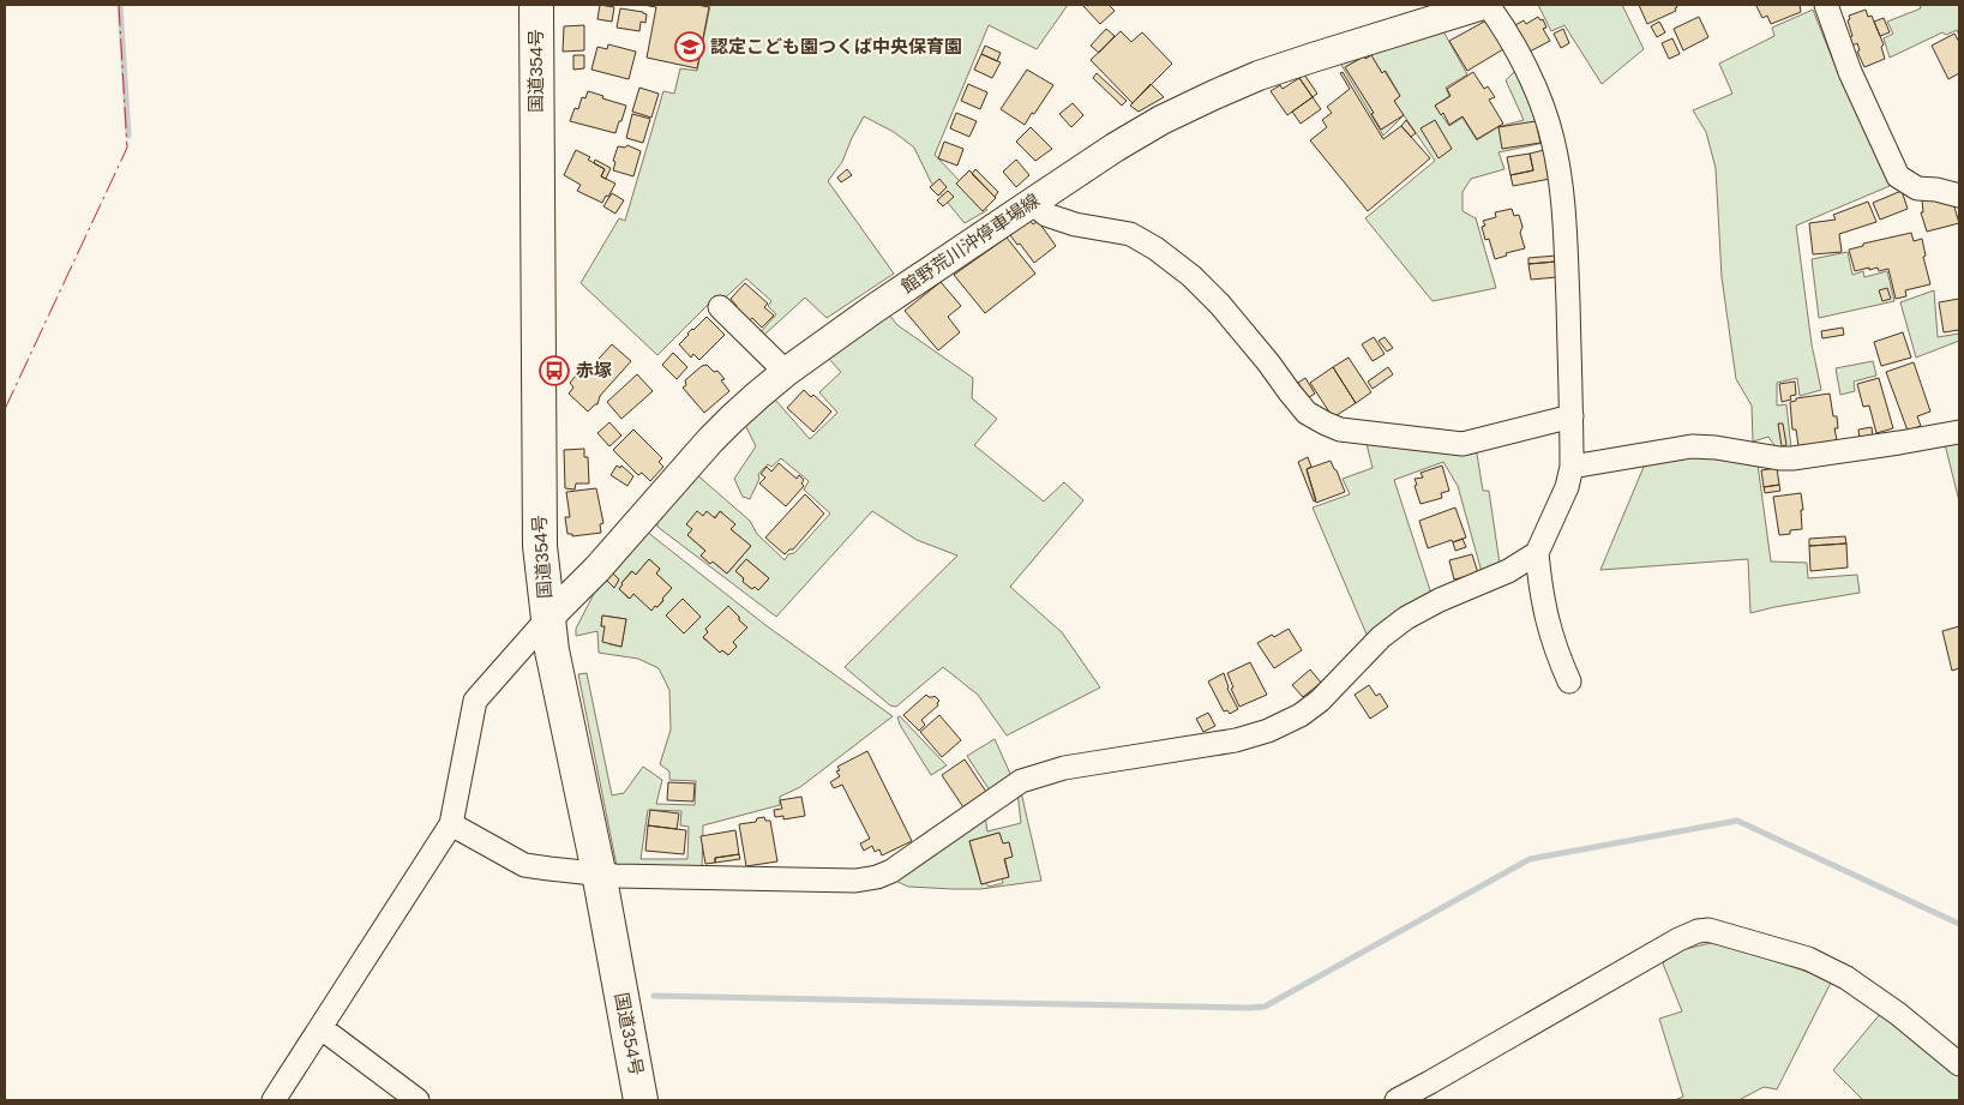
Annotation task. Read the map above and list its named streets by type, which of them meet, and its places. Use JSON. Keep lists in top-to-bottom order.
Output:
{
  "streets": {
    "highway": ["国道354号"],
    "main road": ["館野荒川沖停車場線"]
  },
  "crossings": [
    ["国道354号", "館野荒川沖停車場線"]
  ],
  "places": {
    "school or university": ["認定こども園つくば中央保育園"],
    "bus stop": ["赤塚"]
  }
}
